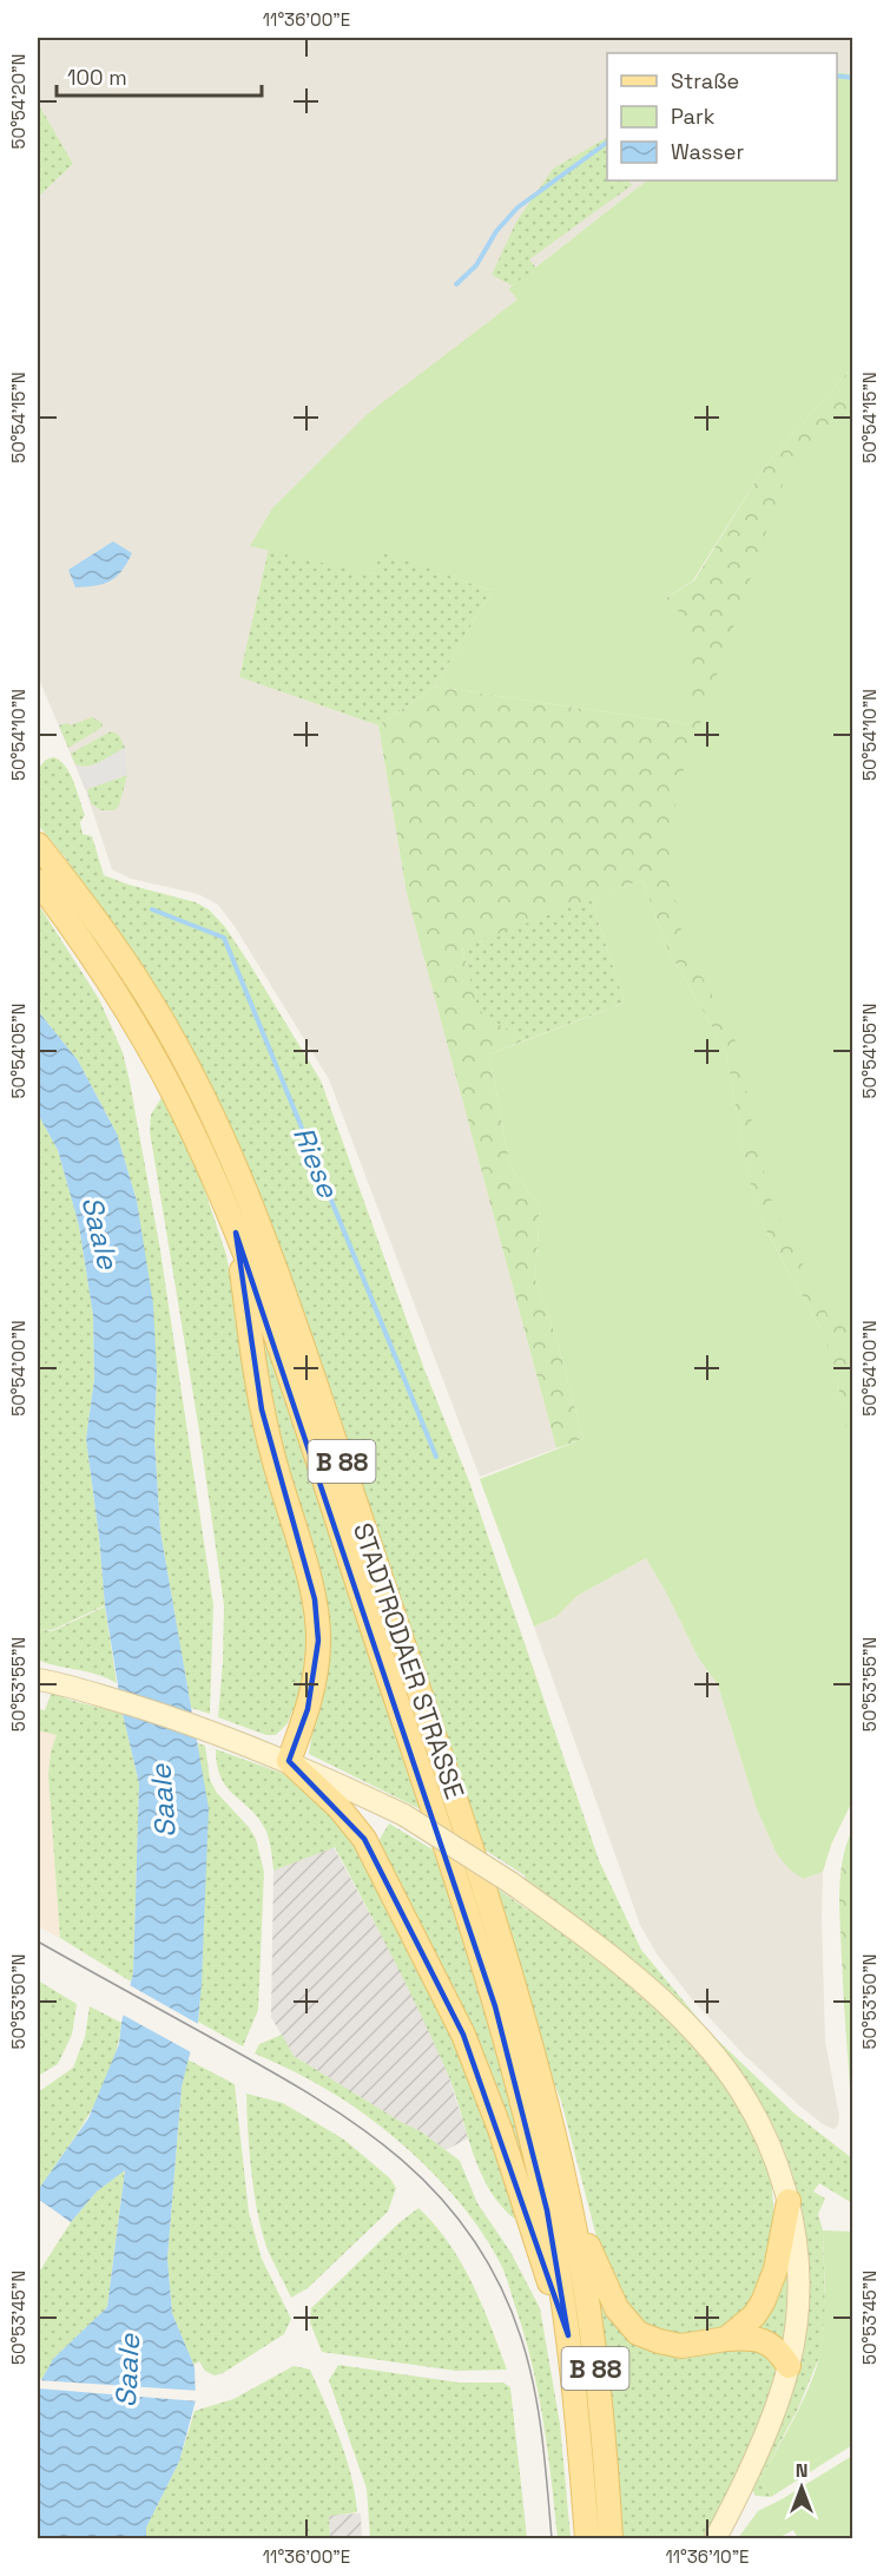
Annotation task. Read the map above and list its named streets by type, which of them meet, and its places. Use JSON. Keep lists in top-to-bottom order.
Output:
{
  "streets": {
    "main road": ["B 88", "STADTRODAER STRASSE"]
  },
  "water": ["Riese", "Saale"],
  "legend": ["Straße", "Park", "Wasser"],
  "scale_bar": "100 m",
  "north": "top",
  "coordinates": [
    "11°36'00\"E",
    "50°54'20\"N",
    "50°54'15\"N",
    "50°54'10\"N",
    "50°54'05\"N",
    "50°54'00\"N",
    "50°53'55\"N",
    "50°53'50\"N",
    "50°53'45\"N",
    "11°36'10\"E"
  ]
}
